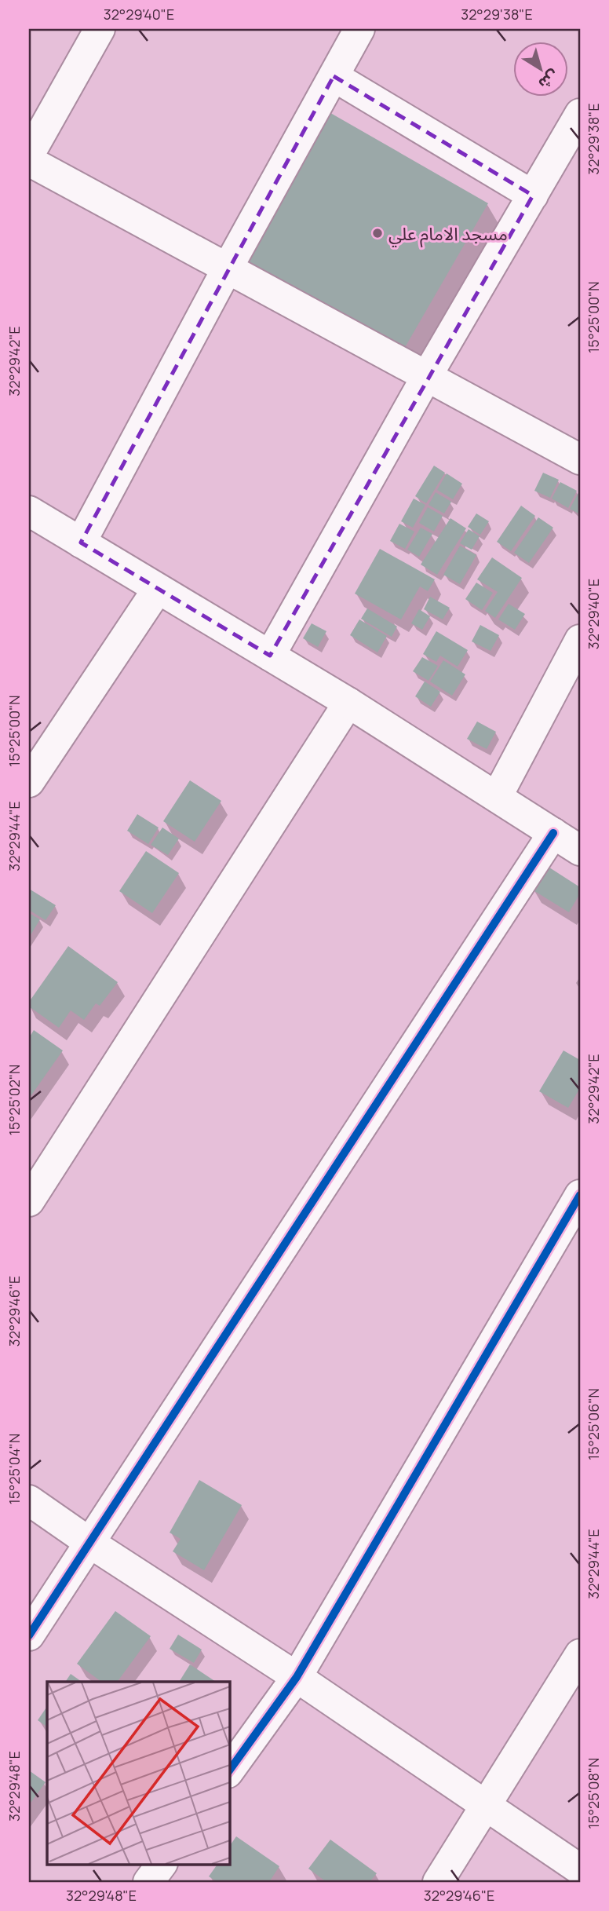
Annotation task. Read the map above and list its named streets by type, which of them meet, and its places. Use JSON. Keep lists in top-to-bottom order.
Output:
{
  "places": ["مسجد الامام علي"],
  "north": "bottom right",
  "coordinates": [
    "32°29'40\"E",
    "32°29'38\"E",
    "15°25'00\"N",
    "32°29'42\"E",
    "32°29'44\"E",
    "15°25'02\"N",
    "32°29'46\"E",
    "15°25'06\"N",
    "15°25'04\"N",
    "32°29'48\"E",
    "15°25'08\"N"
  ]
}
